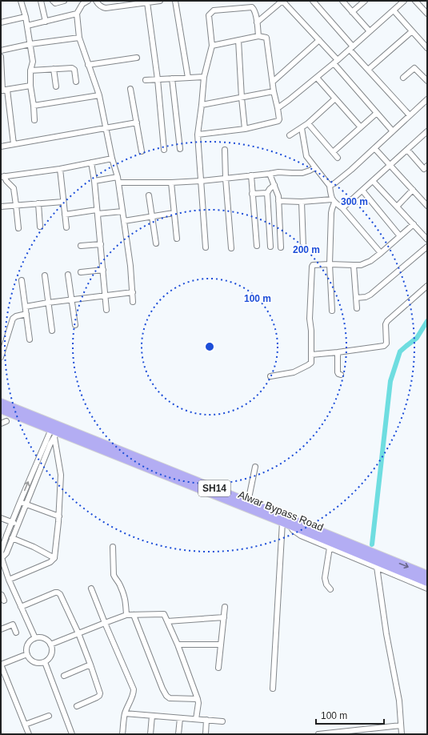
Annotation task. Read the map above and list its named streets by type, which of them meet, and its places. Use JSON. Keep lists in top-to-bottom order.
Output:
{
  "streets": {
    "main road": ["SH14", "Alwar Bypass Road"]
  },
  "scale_bar": "100 m",
  "rings": ["300 m", "200 m", "100 m"]
}
